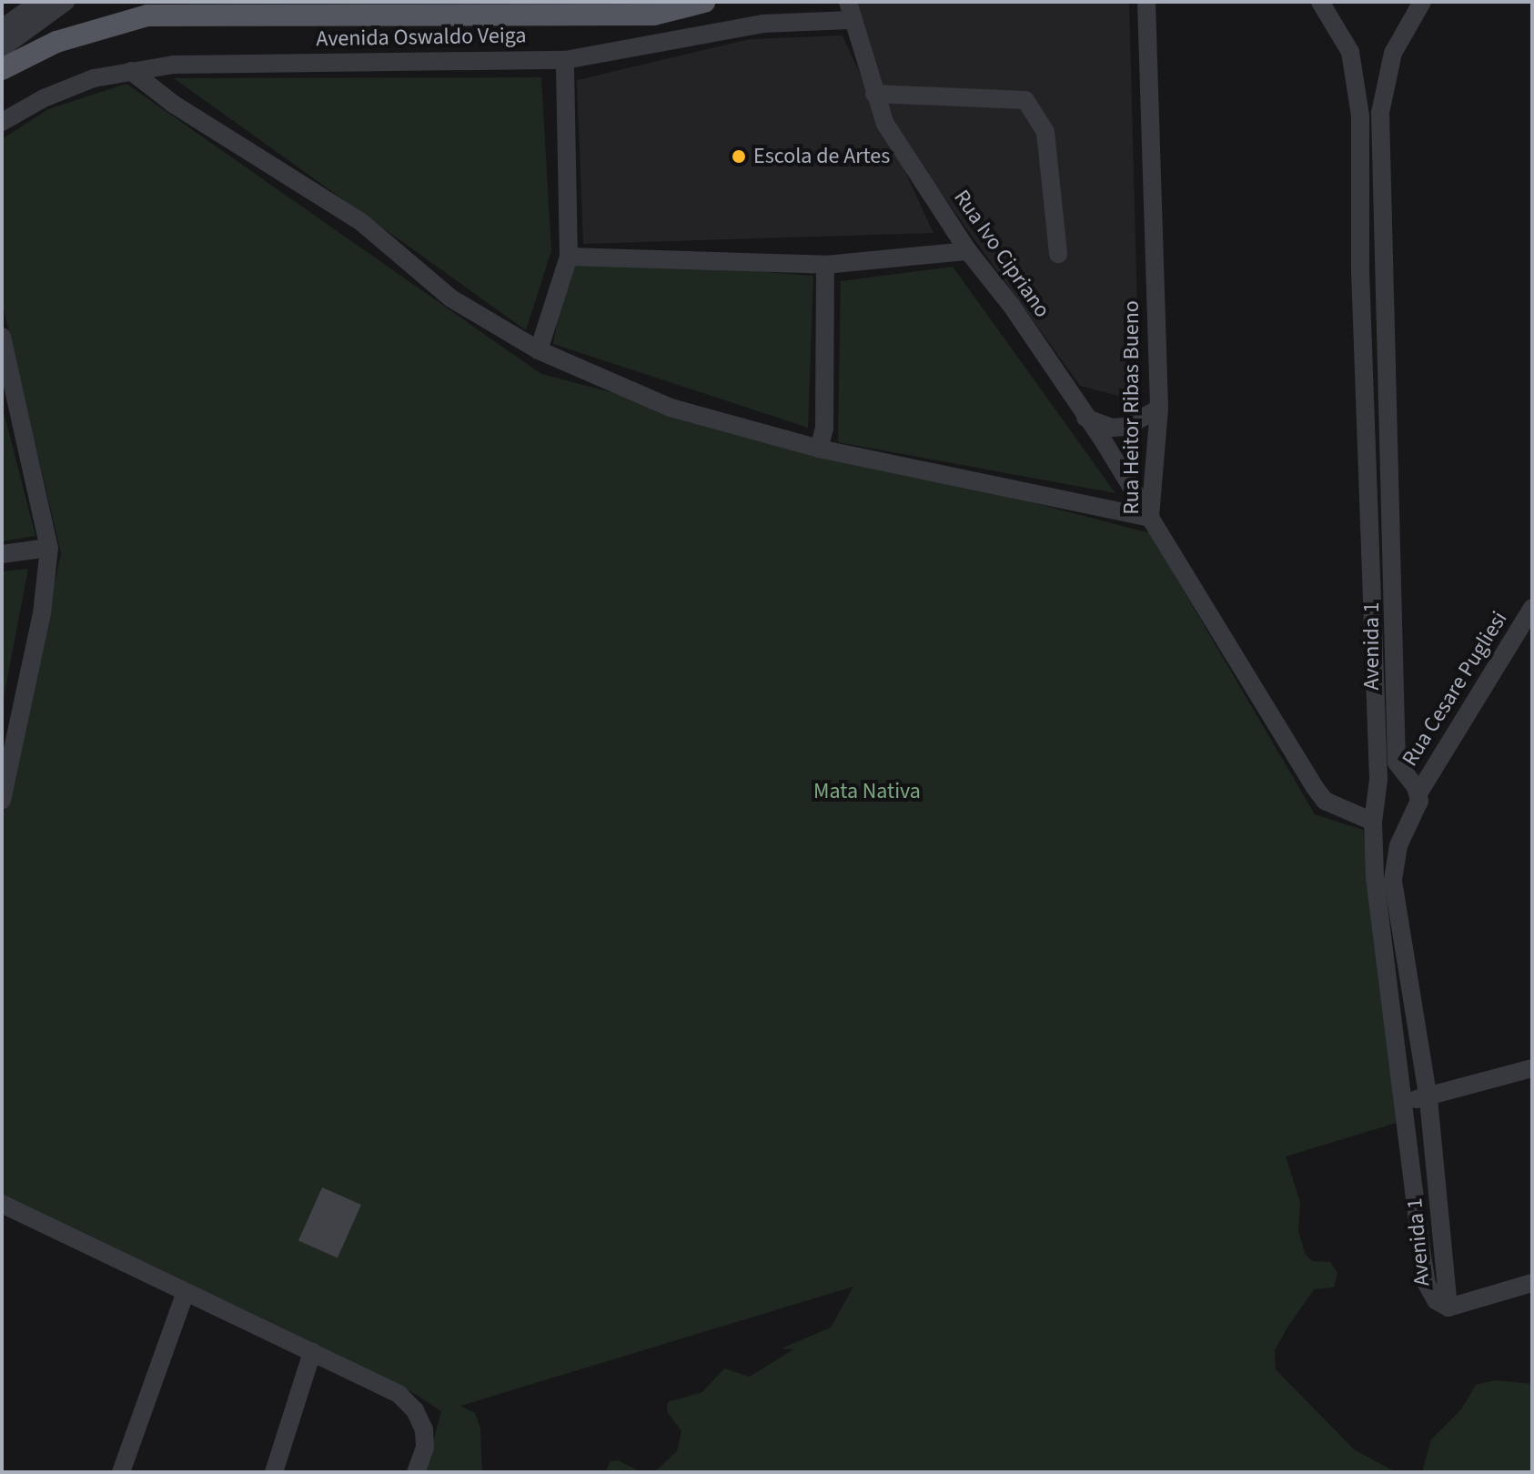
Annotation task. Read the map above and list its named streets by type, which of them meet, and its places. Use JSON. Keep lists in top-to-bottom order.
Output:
{
  "streets": {
    "street": [
      "Avenida Oswaldo Veiga",
      "Rua Ivo Cipriano",
      "Rua Heitor Ribas Bueno",
      "Avenida 1",
      "Rua Cesare Pugliesi"
    ]
  },
  "crossings": [
    ["Avenida Oswaldo Veiga", "Rua Ivo Cipriano"],
    ["Rua Ivo Cipriano", "Rua Heitor Ribas Bueno"],
    ["Rua Heitor Ribas Bueno", "Avenida 1"],
    ["Avenida 1", "Rua Cesare Pugliesi"]
  ],
  "parks": ["Mata Nativa"],
  "places": ["Escola de Artes"]
}
